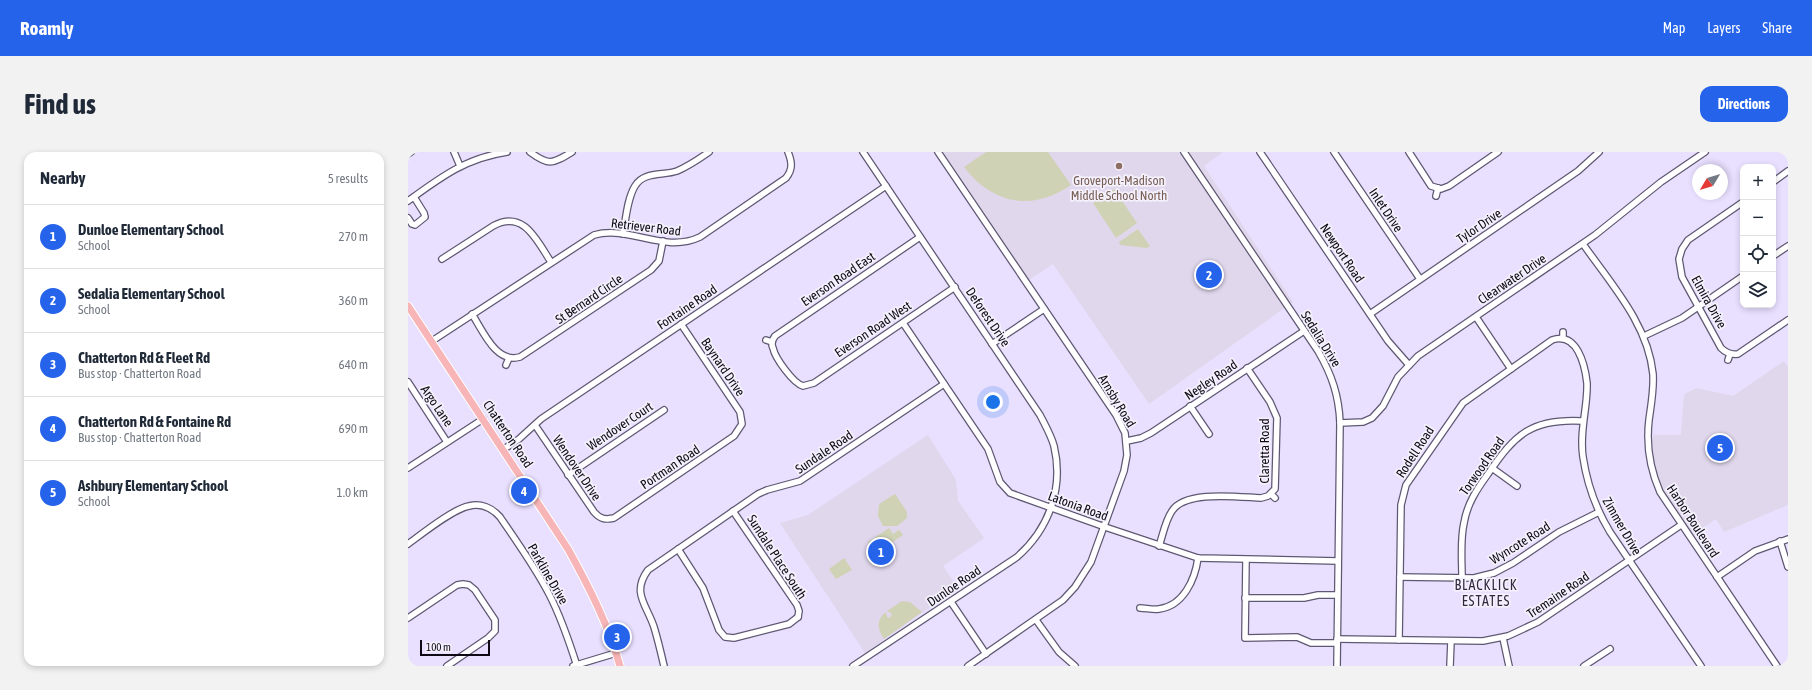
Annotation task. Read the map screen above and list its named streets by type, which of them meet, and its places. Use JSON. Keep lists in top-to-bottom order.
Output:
{
  "streets": {
    "main road": ["Chatterton Road"],
    "street": [
      "Inlet Drive",
      "Tylor Drive",
      "Retriever Road",
      "Newport Road",
      "Everson Road East",
      "Clearwater Drive",
      "St Bernard Circle",
      "Elmira Drive",
      "Fontaine Road",
      "Deforest Drive",
      "Everson Road West",
      "Sedalia Drive",
      "Baynard Drive",
      "Negley Road",
      "Arnsby Road",
      "Argo Lane",
      "Wendover Court",
      "Claretta Road",
      "Sundale Road",
      "Rodell Road",
      "Torwood Road",
      "Portman Road",
      "Wendover Drive",
      "Latonia Road",
      "Harbor Boulevard",
      "Zimmer Drive",
      "Wyncote Road",
      "Sundale Place South",
      "Parkline Drive",
      "Dunloe Road",
      "Tremaine Road"
    ]
  },
  "crossings": [
    ["Inlet Drive", "Tylor Drive"],
    ["Tylor Drive", "Newport Road"],
    ["Retriever Road", "St Bernard Circle"],
    ["Retriever Road", "Chatterton Road"],
    ["Newport Road", "Clearwater Drive"],
    ["Everson Road East", "Deforest Drive"],
    ["Everson Road East", "Everson Road West"],
    ["Clearwater Drive", "Sedalia Drive"],
    ["Clearwater Drive", "Harbor Boulevard"],
    ["Fontaine Road", "Deforest Drive"],
    ["Fontaine Road", "Baynard Drive"],
    ["Fontaine Road", "Chatterton Road"],
    ["Fontaine Road", "Wendover Drive"],
    ["Deforest Drive", "Everson Road West"],
    ["Deforest Drive", "Latonia Road"],
    ["Deforest Drive", "Dunloe Road"],
    ["Everson Road West", "Latonia Road"],
    ["Sedalia Drive", "Negley Road"],
    ["Sedalia Drive", "Latonia Road"],
    ["Sedalia Drive", "Tremaine Road"],
    ["Baynard Drive", "Portman Road"],
    ["Negley Road", "Arnsby Road"],
    ["Negley Road", "Claretta Road"],
    ["Arnsby Road", "Latonia Road"],
    ["Wendover Court", "Wendover Drive"],
    ["Claretta Road", "Latonia Road"],
    ["Sundale Road", "Latonia Road"],
    ["Sundale Road", "Sundale Place South"],
    ["Rodell Road", "Zimmer Drive"],
    ["Rodell Road", "Wyncote Road"],
    ["Rodell Road", "Tremaine Road"],
    ["Torwood Road", "Zimmer Drive"],
    ["Torwood Road", "Wyncote Road"],
    ["Portman Road", "Wendover Drive"],
    ["Latonia Road", "Dunloe Road"],
    ["Harbor Boulevard", "Tremaine Road"],
    ["Zimmer Drive", "Wyncote Road"],
    ["Zimmer Drive", "Tremaine Road"]
  ],
  "districts": ["BLACKLICK ESTATES"],
  "places": ["Groveport-Madison Middle School North"],
  "scale_bar": "100 m",
  "north": "bottom left",
  "page": {
    "header": "Roamly",
    "nav": ["Map", "Layers", "Share"],
    "buttons": "Directions",
    "title": "Find us",
    "heading": ["Nearby", "5 results"],
    "map_buttons": ["+", "−"],
    "list": [
      {
        "mark": "1",
        "name": "Dunloe Elementary School",
        "note": "School",
        "value": "270 m"
      },
      {
        "mark": "2",
        "name": "Sedalia Elementary School",
        "note": "School",
        "value": "360 m"
      },
      {
        "mark": "3",
        "name": "Chatterton Rd & Fleet Rd",
        "note": "Bus stop · Chatterton Road",
        "value": "640 m"
      },
      {
        "mark": "4",
        "name": "Chatterton Rd & Fontaine Rd",
        "note": "Bus stop · Chatterton Road",
        "value": "690 m"
      },
      {
        "mark": "5",
        "name": "Ashbury Elementary School",
        "note": "School",
        "value": "1.0 km"
      }
    ],
    "pins": [
      "2",
      "5",
      "4",
      "1",
      "3"
    ],
    "scale": "100 m"
  }
}
